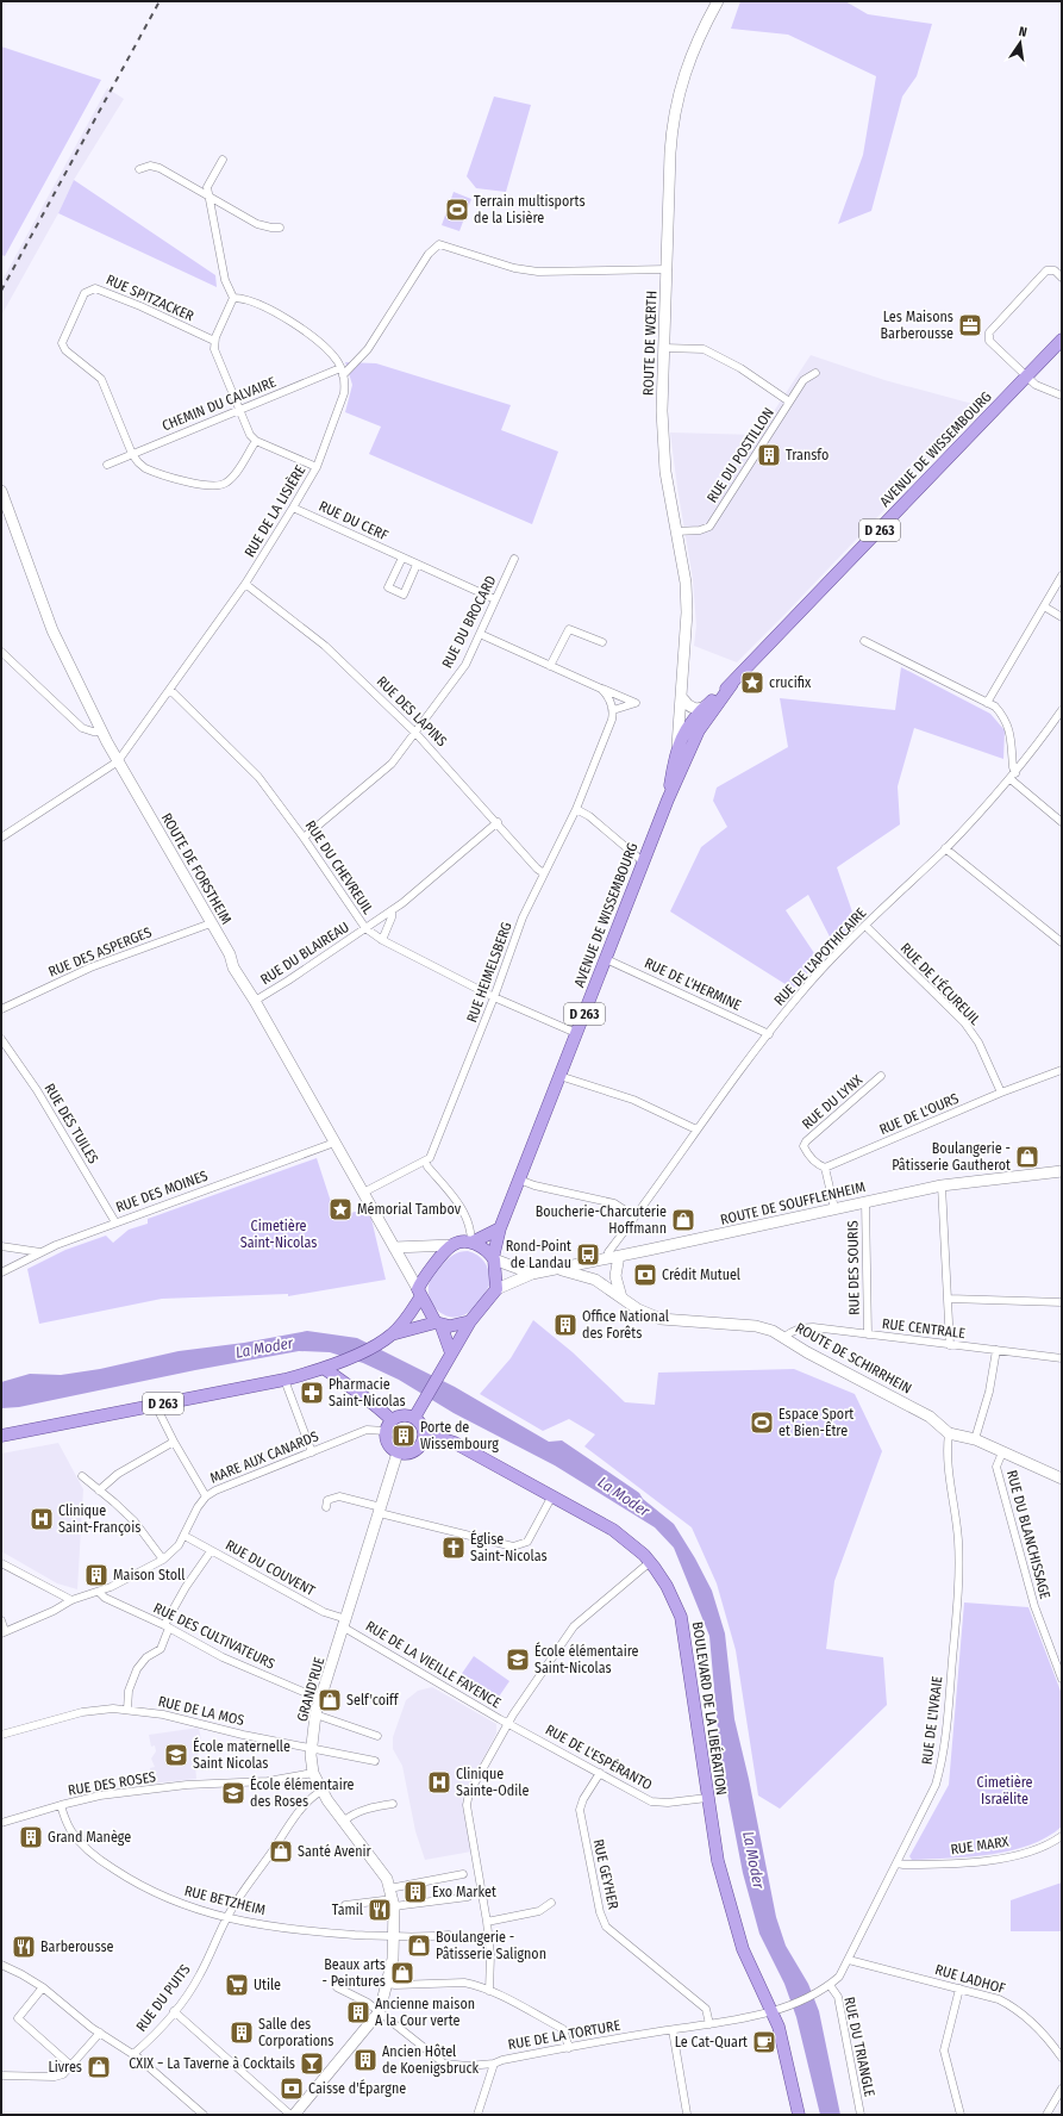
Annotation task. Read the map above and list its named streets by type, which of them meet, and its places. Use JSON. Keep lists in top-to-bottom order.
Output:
{
  "streets": {
    "main road": ["AVENUE DE WISSEMBOURG", "D 263", "BOULEVARD DE LA LIBÉRATION"],
    "street": [
      "RUE SPITZACKER",
      "ROUTE DE WŒRTH",
      "CHEMIN DU CALVAIRE",
      "RUE DU POSTILLON",
      "RUE DE LA LISIÈRE",
      "RUE DU CERF",
      "RUE DU BROCARD",
      "RUE DES LAPINS",
      "RUE DU CHEVREUIL",
      "ROUTE DE FORSTHEIM",
      "RUE DES ASPERGES",
      "RUE DU BLAIREAU",
      "RUE DE L'APOTHICAIRE",
      "RUE HEIMELSBERG",
      "RUE DE L'HERMINE",
      "RUE DE L'ÉCUREUIL",
      "RUE DU LYNX",
      "RUE DE L'OURS",
      "RUE DES TUILES",
      "RUE DES MOINES",
      "ROUTE DE SOUFFLENHEIM",
      "RUE DES SOURIS",
      "RUE CENTRALE",
      "ROUTE DE SCHIRRHEIN",
      "MARE AUX CANARDS",
      "RUE DU BLANCHISSAGE",
      "RUE DU COUVENT",
      "RUE DES CULTIVATEURS",
      "RUE DE LA VIEILLE FAYENCE",
      "GRAND'RUE",
      "RUE DE LA MOS",
      "RUE DE L'IVRAIE",
      "RUE DE L'ESPÉRANTO",
      "RUE DES ROSES",
      "RUE MARX",
      "RUE GEYHER",
      "RUE BETZHEIM",
      "RUE LADHOF",
      "RUE DU PUITS",
      "RUE DE LA TORTURE",
      "RUE DU TRIANGLE"
    ]
  },
  "crossings": [
    ["RUE SPITZACKER", "CHEMIN DU CALVAIRE"],
    ["ROUTE DE WŒRTH", "AVENUE DE WISSEMBOURG"],
    ["ROUTE DE WŒRTH", "RUE DU POSTILLON"],
    ["CHEMIN DU CALVAIRE", "RUE DE LA LISIÈRE"],
    ["AVENUE DE WISSEMBOURG", "D 263"],
    ["AVENUE DE WISSEMBOURG", "RUE DU CHEVREUIL"],
    ["AVENUE DE WISSEMBOURG", "ROUTE DE FORSTHEIM"],
    ["AVENUE DE WISSEMBOURG", "RUE DE L'HERMINE"],
    ["AVENUE DE WISSEMBOURG", "ROUTE DE SOUFFLENHEIM"],
    ["RUE DE LA LISIÈRE", "RUE DU CERF"],
    ["RUE DE LA LISIÈRE", "RUE DES LAPINS"],
    ["RUE DE LA LISIÈRE", "RUE DU CHEVREUIL"],
    ["RUE DE LA LISIÈRE", "ROUTE DE FORSTHEIM"],
    ["RUE DU CERF", "RUE DU BROCARD"],
    ["D 263", "ROUTE DE FORSTHEIM"],
    ["D 263", "ROUTE DE SOUFFLENHEIM"],
    ["RUE DU BROCARD", "RUE DES LAPINS"],
    ["RUE DU BROCARD", "RUE DU CHEVREUIL"],
    ["RUE DES LAPINS", "RUE DU BLAIREAU"],
    ["RUE DES LAPINS", "RUE HEIMELSBERG"],
    ["RUE DU CHEVREUIL", "RUE DU BLAIREAU"],
    ["RUE DU CHEVREUIL", "RUE HEIMELSBERG"],
    ["ROUTE DE FORSTHEIM", "RUE DES ASPERGES"],
    ["ROUTE DE FORSTHEIM", "RUE DU BLAIREAU"],
    ["ROUTE DE FORSTHEIM", "RUE DES MOINES"],
    ["ROUTE DE FORSTHEIM", "ROUTE DE SOUFFLENHEIM"],
    ["RUE DE L'APOTHICAIRE", "RUE DE L'HERMINE"],
    ["RUE DE L'APOTHICAIRE", "RUE DE L'ÉCUREUIL"],
    ["RUE DE L'APOTHICAIRE", "ROUTE DE SOUFFLENHEIM"],
    ["RUE DE L'ÉCUREUIL", "RUE DE L'OURS"],
    ["RUE DU LYNX", "RUE DE L'OURS"],
    ["RUE DES TUILES", "RUE DES MOINES"],
    ["ROUTE DE SOUFFLENHEIM", "RUE DES SOURIS"],
    ["ROUTE DE SOUFFLENHEIM", "ROUTE DE SCHIRRHEIN"],
    ["RUE DES SOURIS", "RUE CENTRALE"],
    ["RUE CENTRALE", "ROUTE DE SCHIRRHEIN"],
    ["ROUTE DE SCHIRRHEIN", "RUE DU BLANCHISSAGE"],
    ["ROUTE DE SCHIRRHEIN", "RUE DE L'IVRAIE"],
    ["MARE AUX CANARDS", "RUE DU COUVENT"],
    ["MARE AUX CANARDS", "RUE DES CULTIVATEURS"],
    ["MARE AUX CANARDS", "GRAND'RUE"],
    ["MARE AUX CANARDS", "BOULEVARD DE LA LIBÉRATION"],
    ["RUE DU COUVENT", "RUE DE LA VIEILLE FAYENCE"],
    ["RUE DU COUVENT", "GRAND'RUE"],
    ["RUE DES CULTIVATEURS", "GRAND'RUE"],
    ["RUE DE LA VIEILLE FAYENCE", "GRAND'RUE"],
    ["RUE DE LA VIEILLE FAYENCE", "RUE DE L'ESPÉRANTO"],
    ["GRAND'RUE", "BOULEVARD DE LA LIBÉRATION"],
    ["GRAND'RUE", "RUE DE LA MOS"],
    ["GRAND'RUE", "RUE DES ROSES"],
    ["GRAND'RUE", "RUE BETZHEIM"],
    ["GRAND'RUE", "RUE DU PUITS"],
    ["GRAND'RUE", "RUE DE LA TORTURE"],
    ["BOULEVARD DE LA LIBÉRATION", "RUE DE L'ESPÉRANTO"],
    ["BOULEVARD DE LA LIBÉRATION", "RUE DE LA TORTURE"],
    ["RUE DE L'IVRAIE", "RUE MARX"],
    ["RUE DE L'IVRAIE", "RUE LADHOF"],
    ["RUE DE L'IVRAIE", "RUE DE LA TORTURE"],
    ["RUE DE L'IVRAIE", "RUE DU TRIANGLE"],
    ["RUE DE L'ESPÉRANTO", "RUE GEYHER"],
    ["RUE DES ROSES", "RUE BETZHEIM"],
    ["RUE GEYHER", "RUE DE LA TORTURE"],
    ["RUE BETZHEIM", "RUE DU PUITS"],
    ["RUE DE LA TORTURE", "RUE DU TRIANGLE"]
  ],
  "water": ["La Moder"],
  "parks": ["Cimetière Saint-Nicolas", "Cimetière Israëlite"],
  "places": {
    "sports": ["Terrain multisports de la Lisière", "Espace Sport et Bien-Être"],
    "office": ["Les Maisons Barberousse"],
    "building": [
      "Transfo",
      "Office National des Forêts",
      "Porte de Wissembourg",
      "Maison Stoll",
      "Grand Manège",
      "Exo Market",
      "Ancienne maison A la Cour verte",
      "Salle des Corporations",
      "Ancien Hôtel de Koenigsbruck"
    ],
    "place": ["crucifix", "Mémorial Tambov"],
    "shop": [
      "Boulangerie - Pâtisserie Gautherot",
      "Boucherie-Charcuterie Hoffmann",
      "Self'coiff",
      "Santé Avenir",
      "Boulangerie - Pâtisserie Salignon",
      "Beaux arts - Peintures",
      "Livres"
    ],
    "bus stop": ["Rond-Point de Landau"],
    "bank": ["Crédit Mutuel", "Caisse d'Épargne"],
    "pharmacy": ["Pharmacie Saint-Nicolas"],
    "hospital": ["Clinique Saint-François", "Clinique Sainte-Odile"],
    "church": ["Église Saint-Nicolas"],
    "school or university": ["École élémentaire Saint-Nicolas", "École maternelle Saint Nicolas", "École élémentaire des Roses"],
    "restaurant": ["Tamil", "Barberousse"],
    "supermarket": ["Utile"],
    "cafe": ["Le Cat-Quart"],
    "bar": ["CXIX − La Taverne à Cocktails"]
  },
  "north": "top"
}
